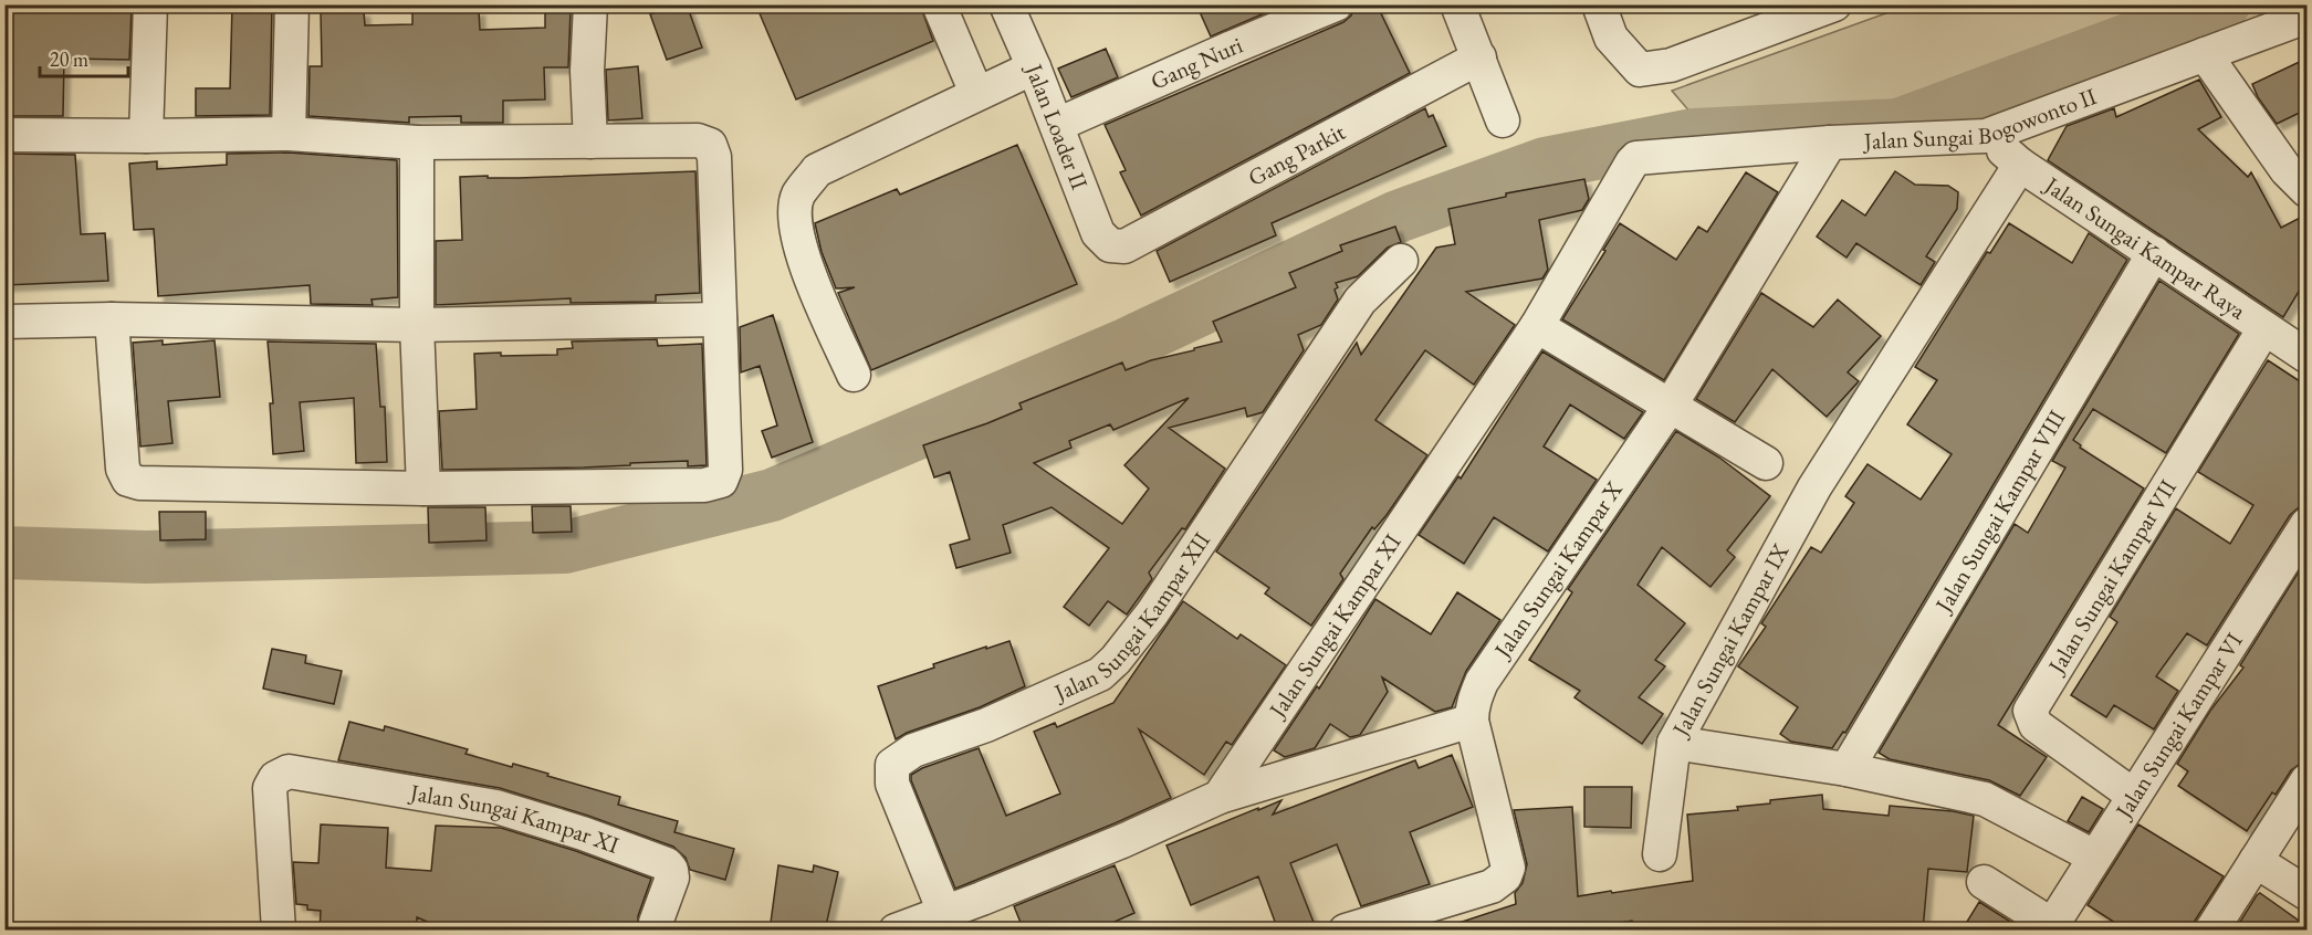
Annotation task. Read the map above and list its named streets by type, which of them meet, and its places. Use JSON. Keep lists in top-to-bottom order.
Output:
{
  "streets": {
    "street": [
      "Gang Nuri",
      "Jalan Sungai Bogowonto II",
      "Jalan Loader II",
      "Gang Parkit",
      "Jalan Sungai Kampar Raya",
      "Jalan Sungai Kampar VIII",
      "Jalan Sungai Kampar X",
      "Jalan Sungai Kampar VII",
      "Jalan Sungai Kampar XII",
      "Jalan Sungai Kampar XI",
      "Jalan Sungai Kampar IX",
      "Jalan Sungai Kampar VI"
    ]
  },
  "crossings": [
    ["Gang Nuri", "Jalan Loader II"],
    ["Jalan Sungai Bogowonto II", "Jalan Sungai Kampar Raya"],
    ["Jalan Sungai Bogowonto II", "Jalan Sungai Kampar X"],
    ["Jalan Sungai Bogowonto II", "Jalan Sungai Kampar XI"],
    ["Jalan Loader II", "Gang Parkit"],
    ["Jalan Sungai Kampar Raya", "Jalan Sungai Kampar VIII"],
    ["Jalan Sungai Kampar Raya", "Jalan Sungai Kampar VII"],
    ["Jalan Sungai Kampar Raya", "Jalan Sungai Kampar IX"],
    ["Jalan Sungai Kampar VIII", "Jalan Sungai Kampar IX"],
    ["Jalan Sungai Kampar VII", "Jalan Sungai Kampar VI"],
    ["Jalan Sungai Kampar IX", "Jalan Sungai Kampar VI"]
  ],
  "scale_bar": "20 m"
}
